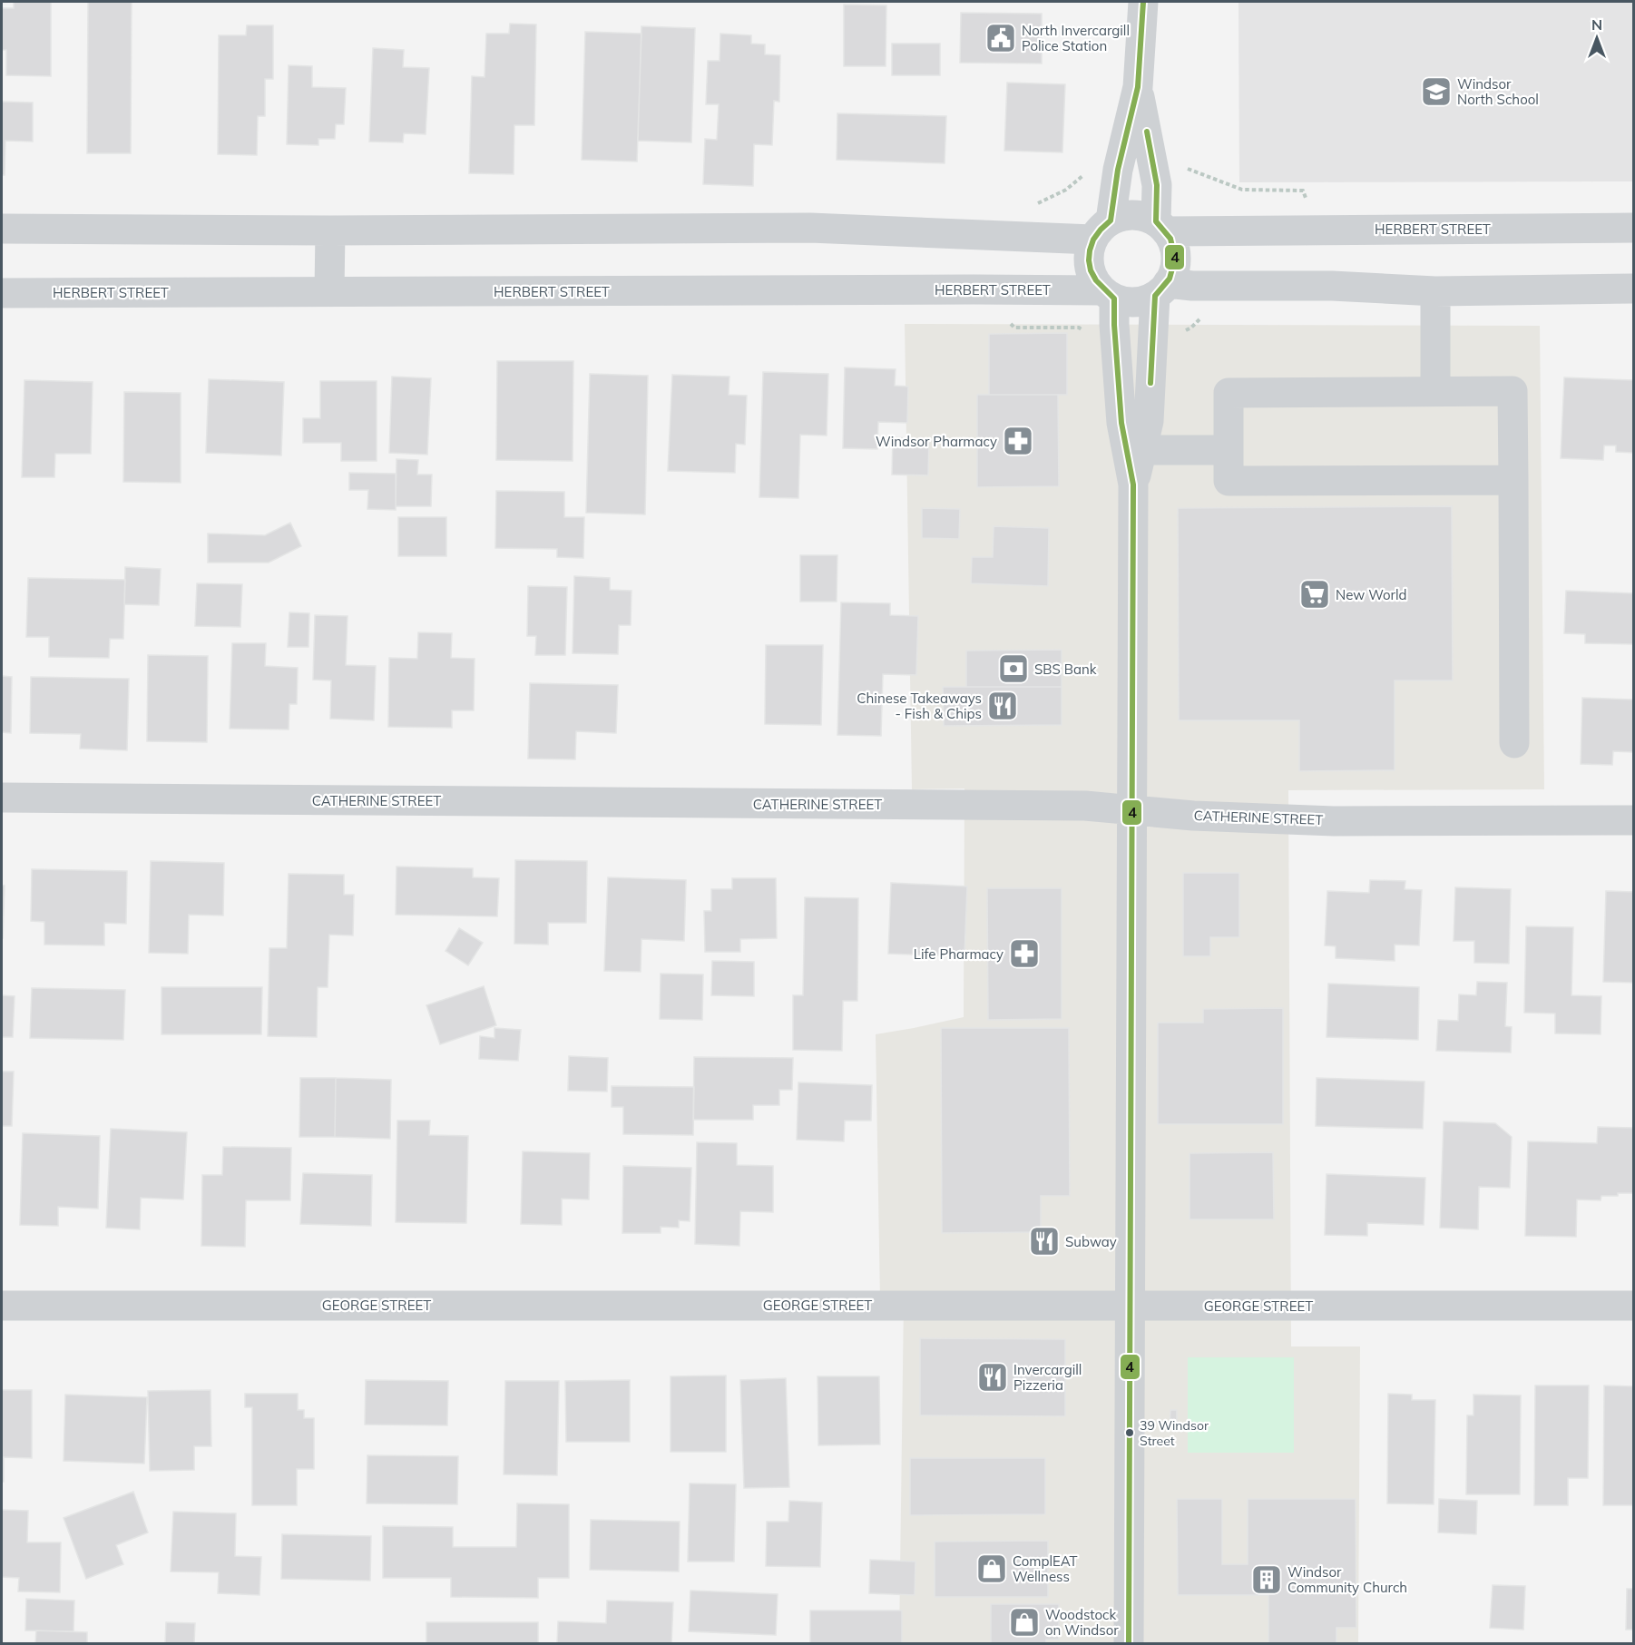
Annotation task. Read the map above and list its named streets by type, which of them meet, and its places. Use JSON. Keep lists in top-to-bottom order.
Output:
{
  "streets": {
    "street": ["HERBERT STREET", "CATHERINE STREET", "GEORGE STREET"]
  },
  "places": {
    "public building": ["North Invercargill Police Station"],
    "school or university": ["Windsor North School"],
    "pharmacy": ["Windsor Pharmacy", "Life Pharmacy"],
    "supermarket": ["New World"],
    "bank": ["SBS Bank"],
    "restaurant": ["Chinese Takeaways - Fish & Chips", "Subway", "Invercargill Pizzeria"],
    "other": ["39 Windsor Street"],
    "shop": ["ComplEAT Wellness", "Woodstock on Windsor"],
    "building": ["Windsor Community Church"]
  },
  "lines": ["transit line 4"],
  "north": "top"
}
